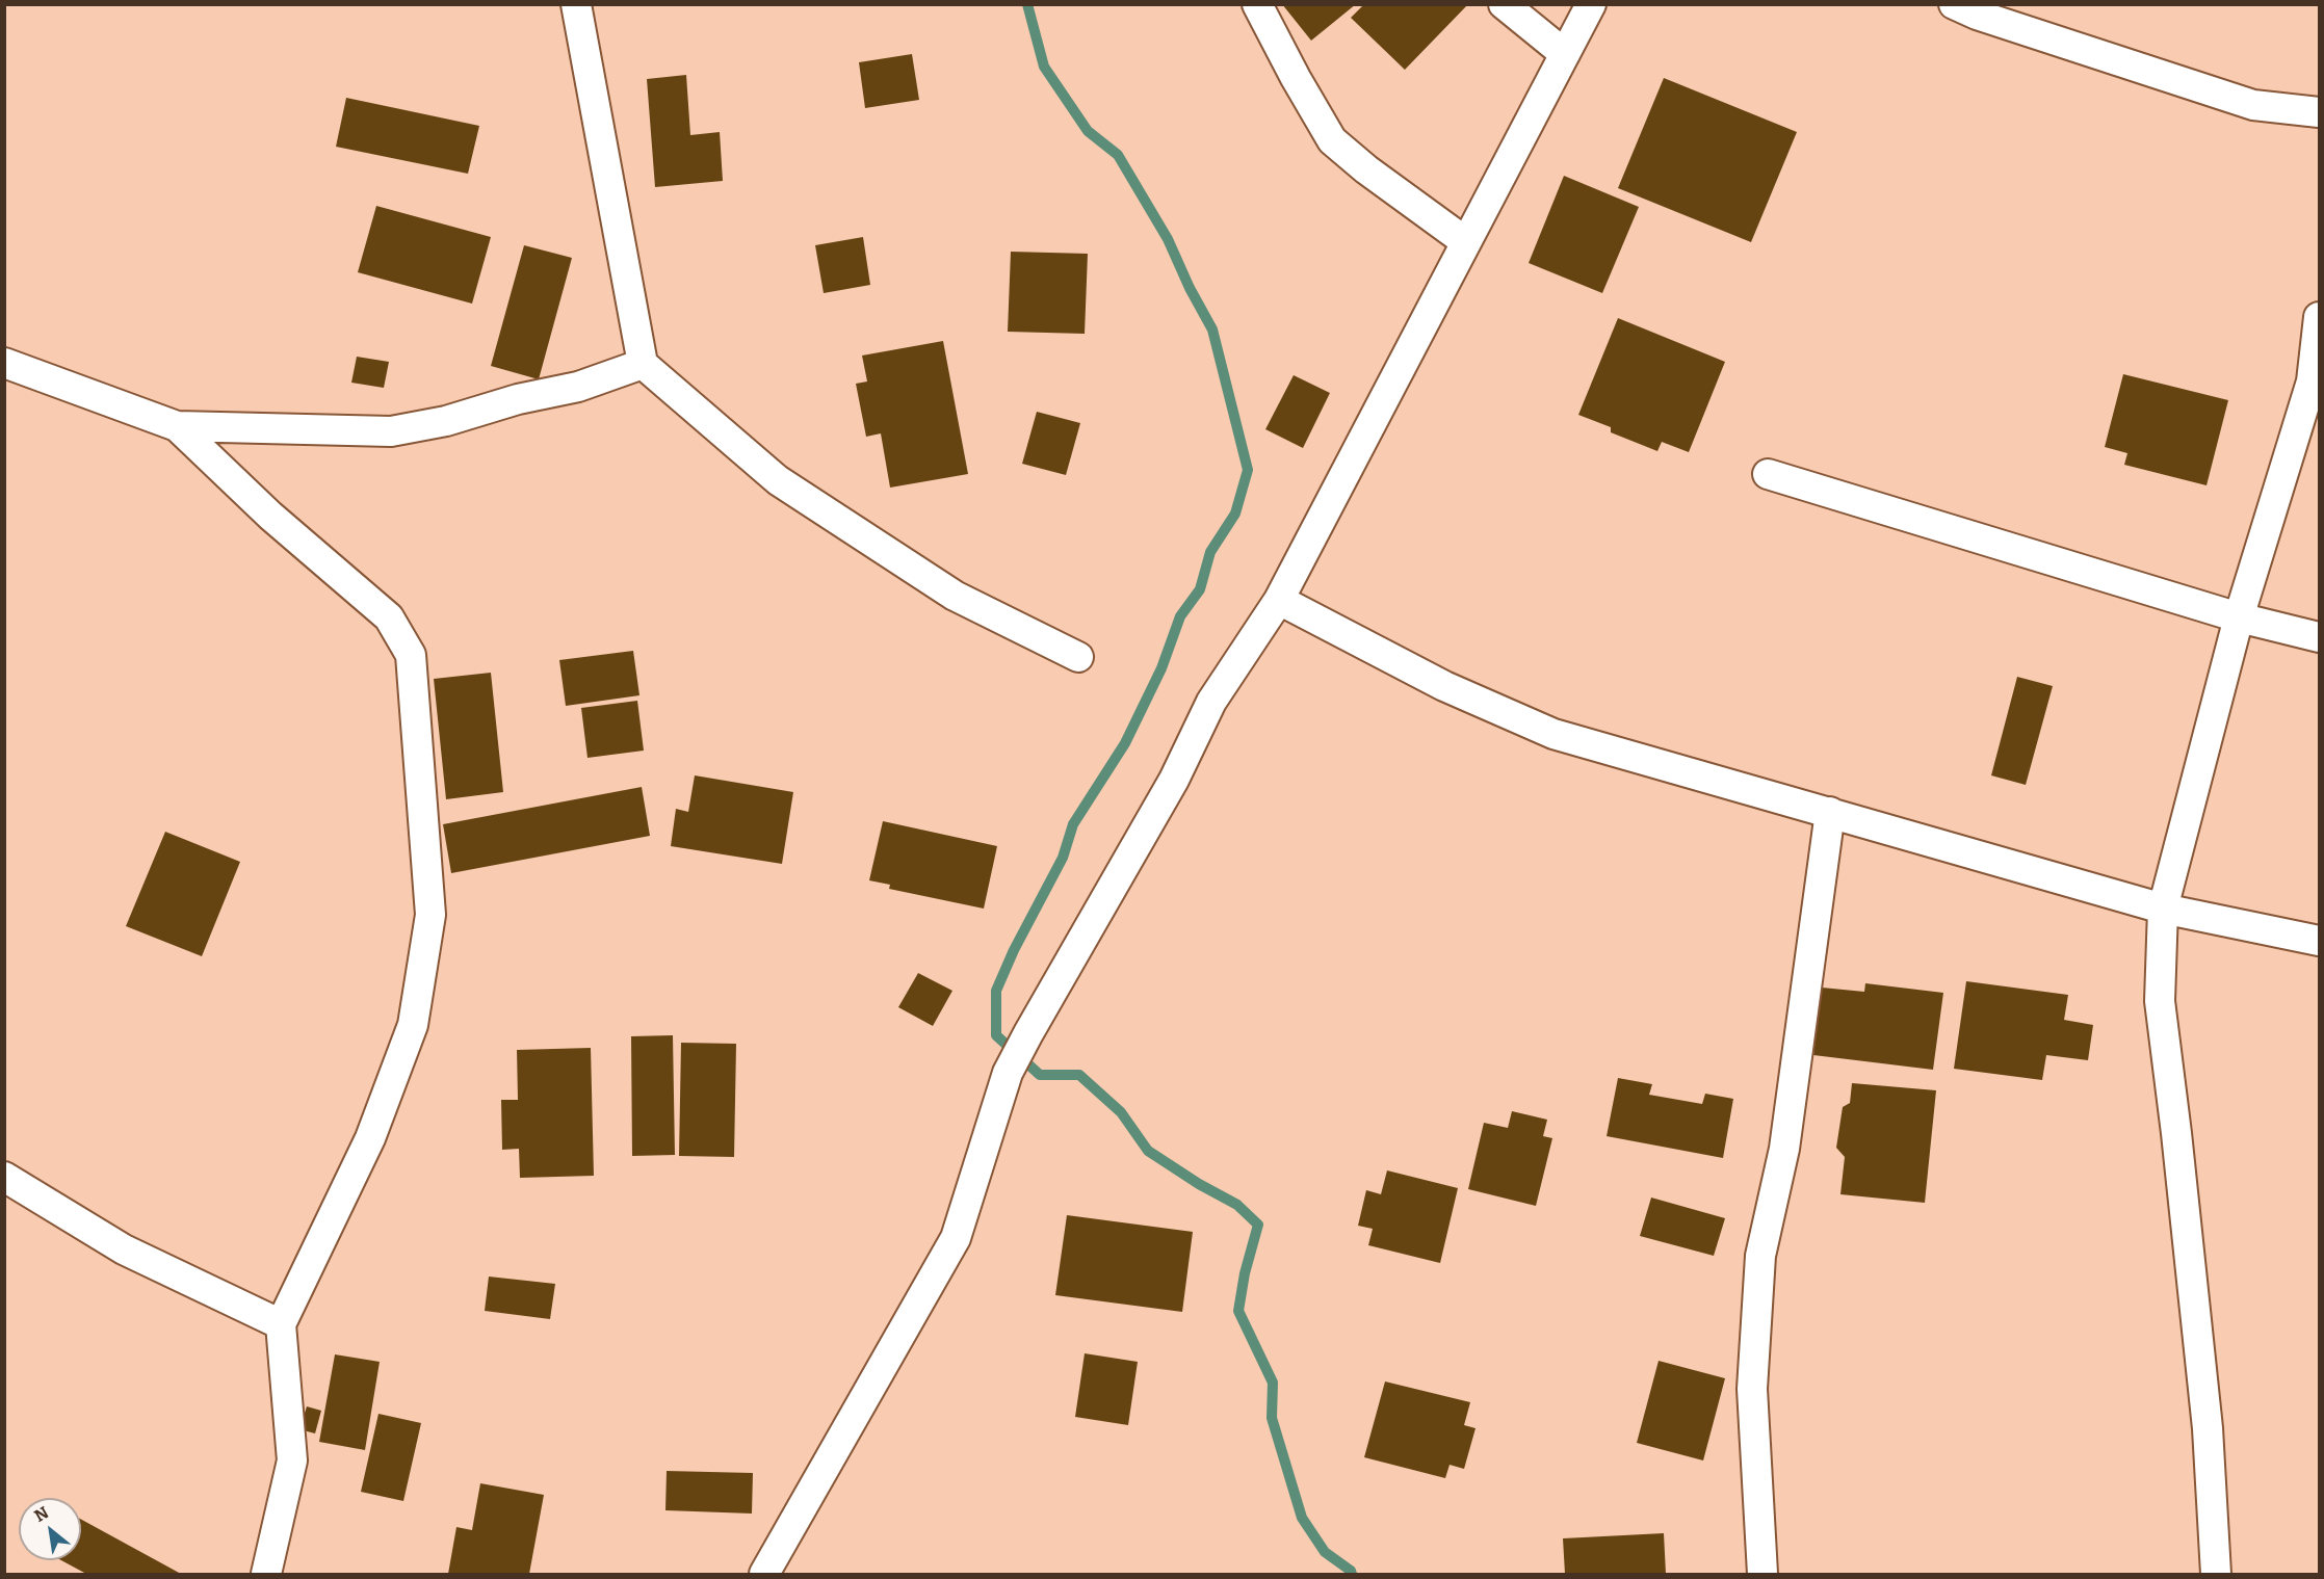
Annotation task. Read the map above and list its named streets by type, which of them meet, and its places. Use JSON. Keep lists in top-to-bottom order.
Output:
{
  "north": "top left"
}
